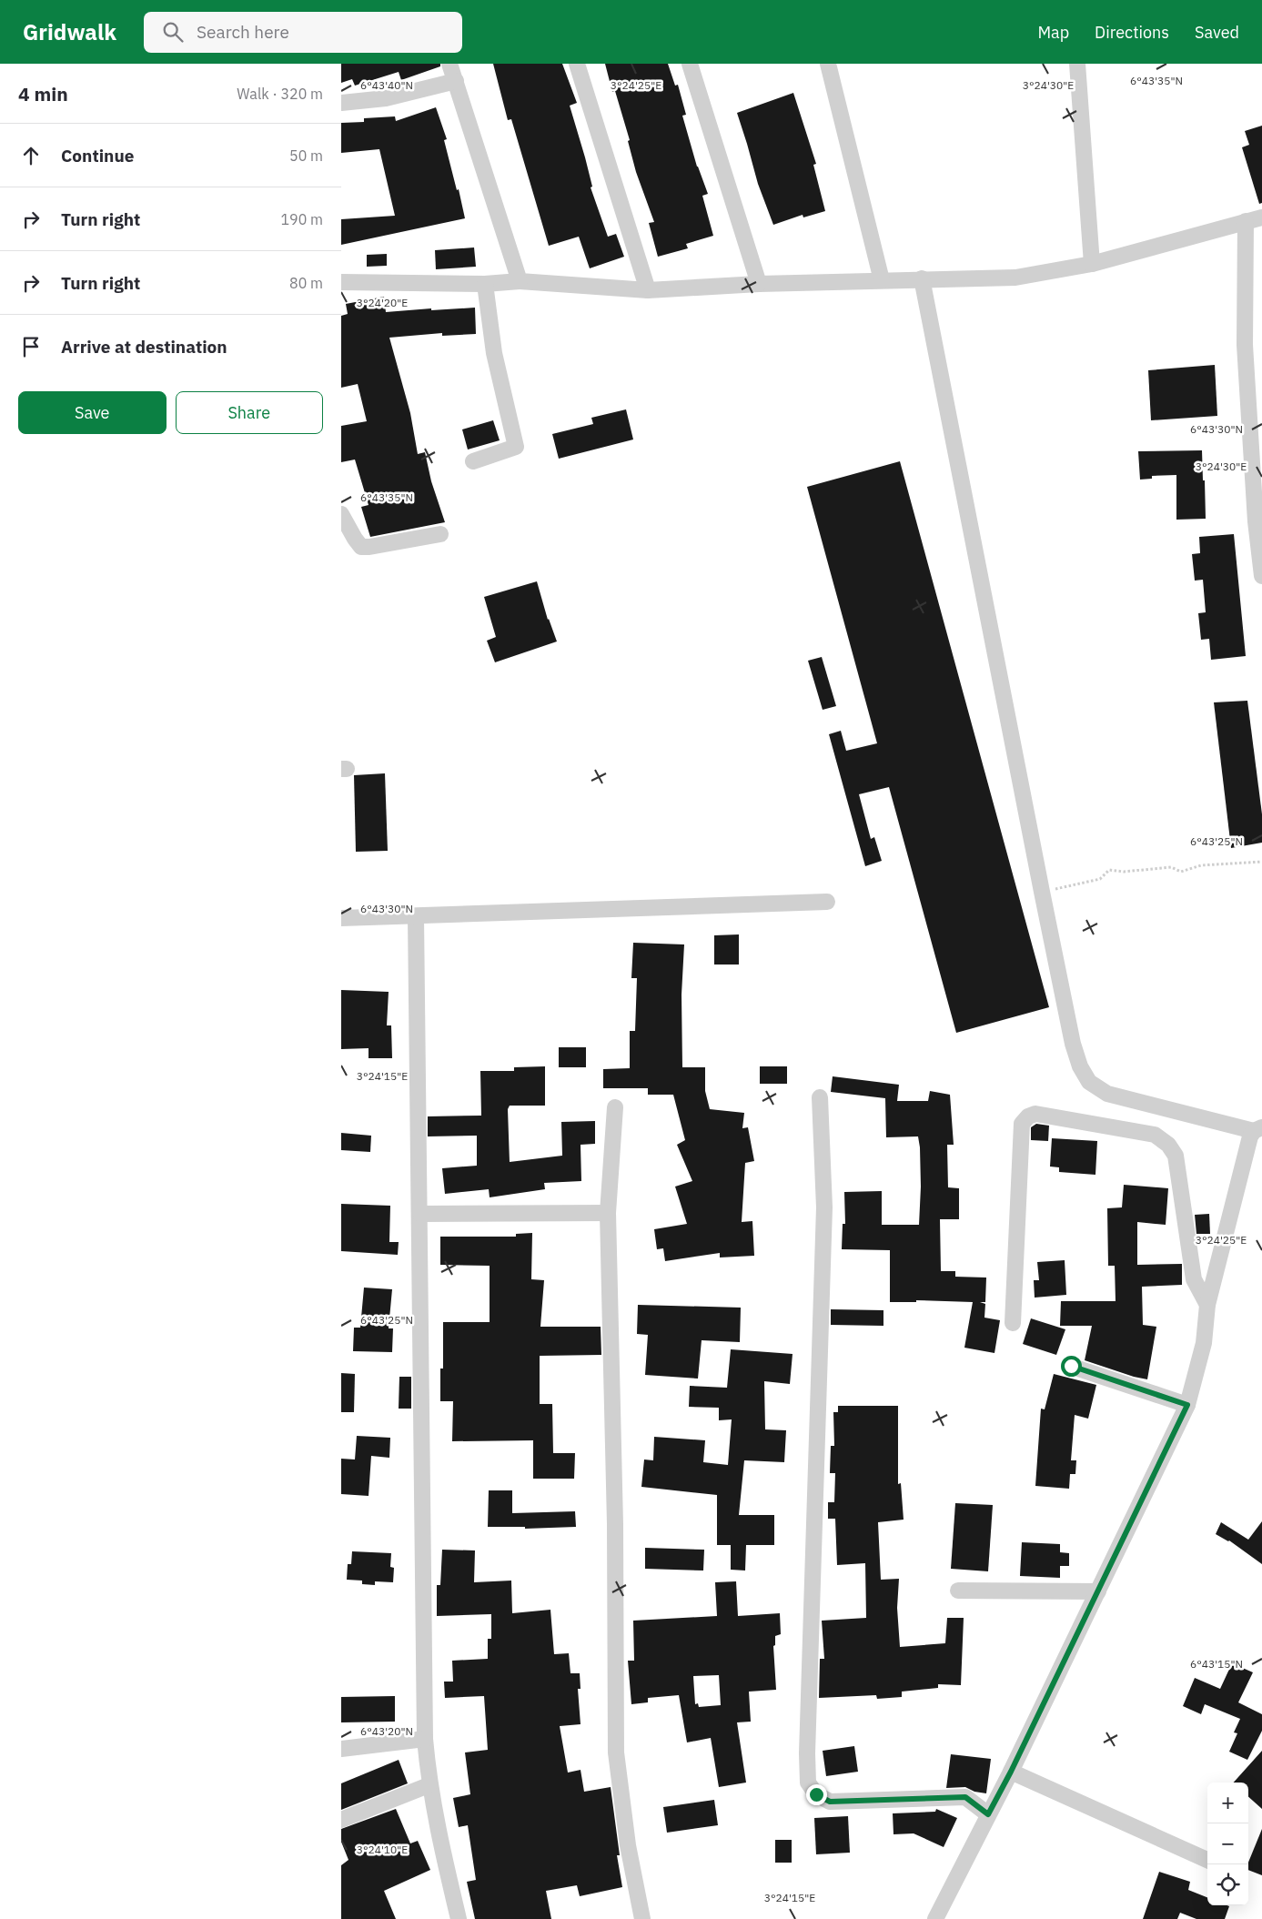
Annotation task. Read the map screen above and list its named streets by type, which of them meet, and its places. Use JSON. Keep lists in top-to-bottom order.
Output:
{
  "page": {
    "header": "Gridwalk",
    "search": "Search here",
    "nav": ["Map", "Directions", "Saved"],
    "heading": ["4 min", "Walk · 320 m"],
    "list": [
      ["Continue", "50 m"],
      ["Turn right", "190 m"],
      ["Turn right", "80 m"],
      "Arrive at destination"
    ],
    "buttons": ["Save", "Share"],
    "map_buttons": ["+", "−"]
  },
  "coordinates": [
    "6°43'35\"N",
    "3°24'25\"E",
    "3°24'30\"E",
    "6°43'40\"N",
    "3°24'20\"E",
    "6°43'30\"N",
    "6°43'25\"N",
    "3°24'15\"E",
    "6°43'15\"N",
    "6°43'20\"N",
    "3°24'10\"E"
  ]
}
